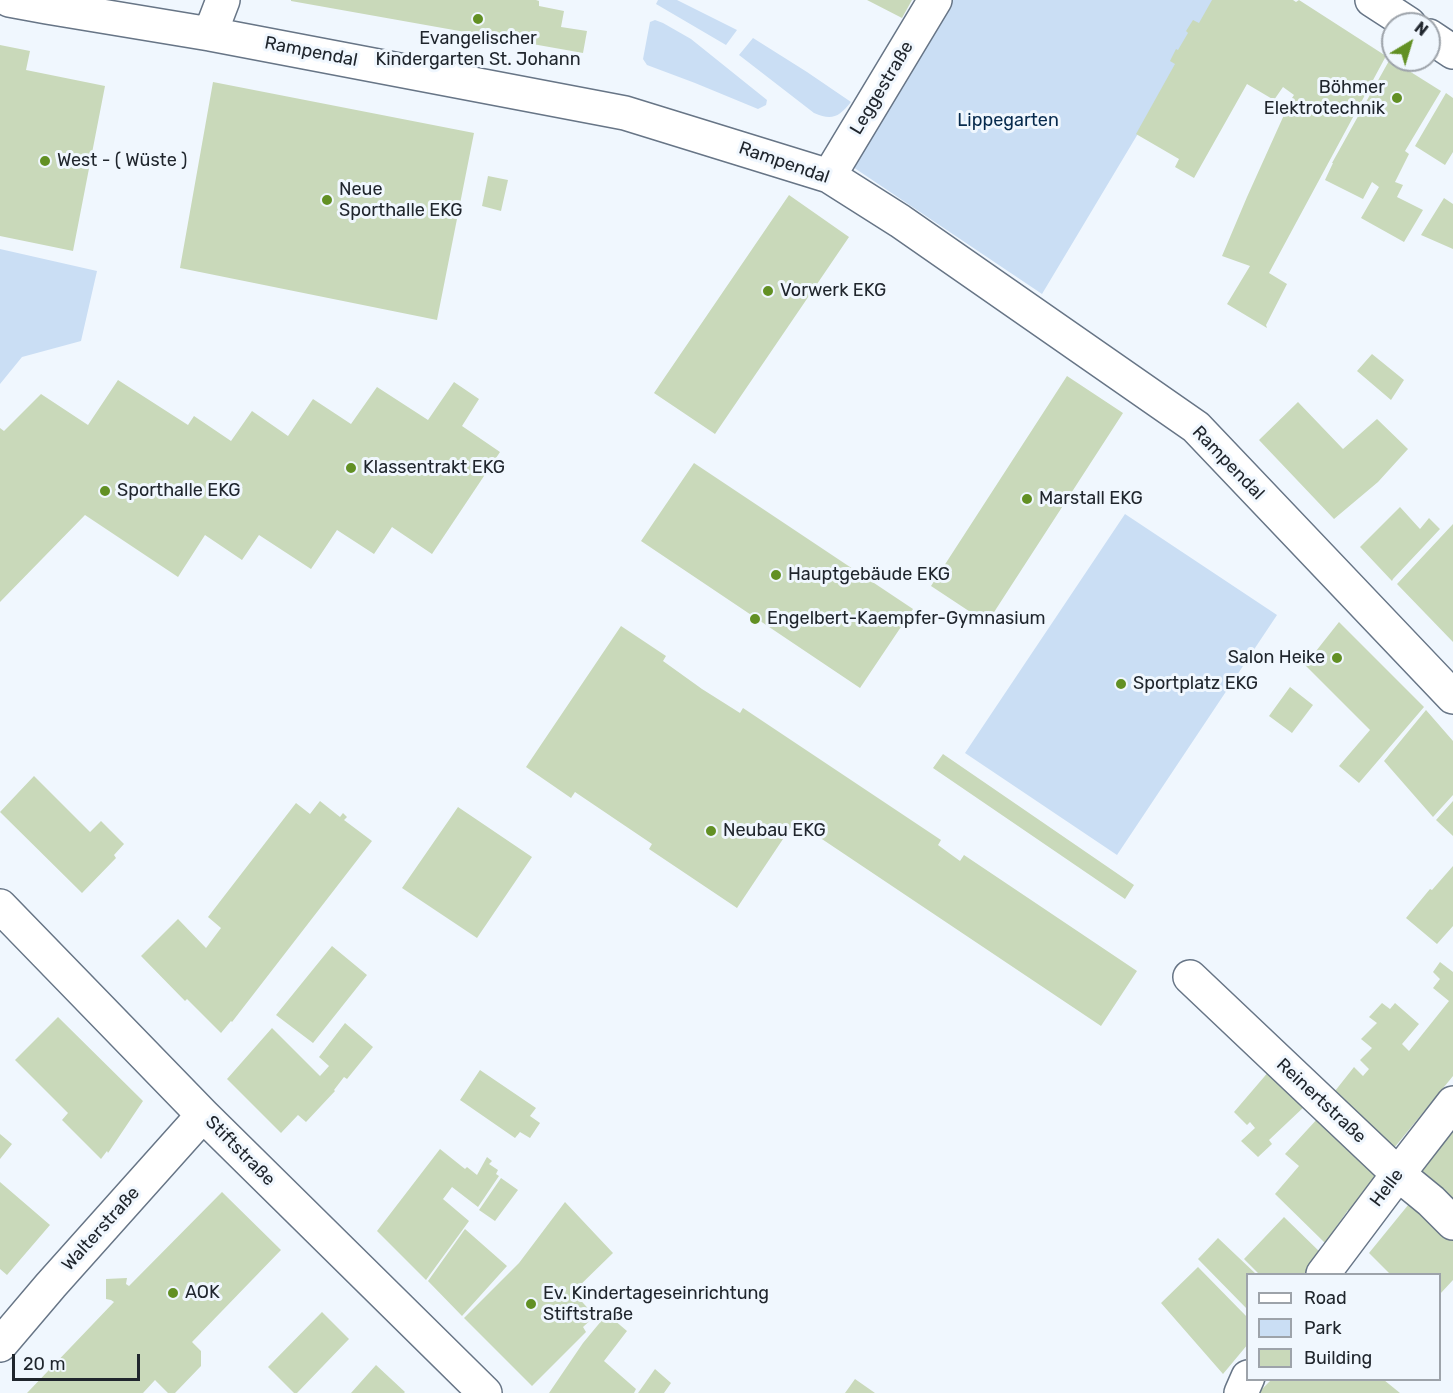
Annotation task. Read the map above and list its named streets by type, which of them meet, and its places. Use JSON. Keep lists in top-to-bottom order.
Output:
{
  "streets": {
    "street": [
      "Rampendal",
      "Leggestraße",
      "Reinertstraße",
      "Stiftstraße",
      "Helle",
      "Walterstraße"
    ]
  },
  "crossings": [
    ["Rampendal", "Leggestraße"],
    ["Reinertstraße", "Helle"],
    ["Stiftstraße", "Walterstraße"]
  ],
  "parks": ["Lippegarten"],
  "places": [
    "Evangelischer Kindergarten St. Johann",
    "Böhmer Elektrotechnik",
    "West - ( Wüste )",
    "Neue Sporthalle EKG",
    "Vorwerk EKG",
    "Klassentrakt EKG",
    "Sporthalle EKG",
    "Marstall EKG",
    "Hauptgebäude EKG",
    "Engelbert-Kaempfer-Gymnasium",
    "Salon Heike",
    "Sportplatz EKG",
    "Neubau EKG",
    "AOK",
    "Ev. Kindertageseinrichtung Stiftstraße"
  ],
  "legend": ["Road", "Park", "Building"],
  "scale_bar": "20 m",
  "north": "top right"
}
